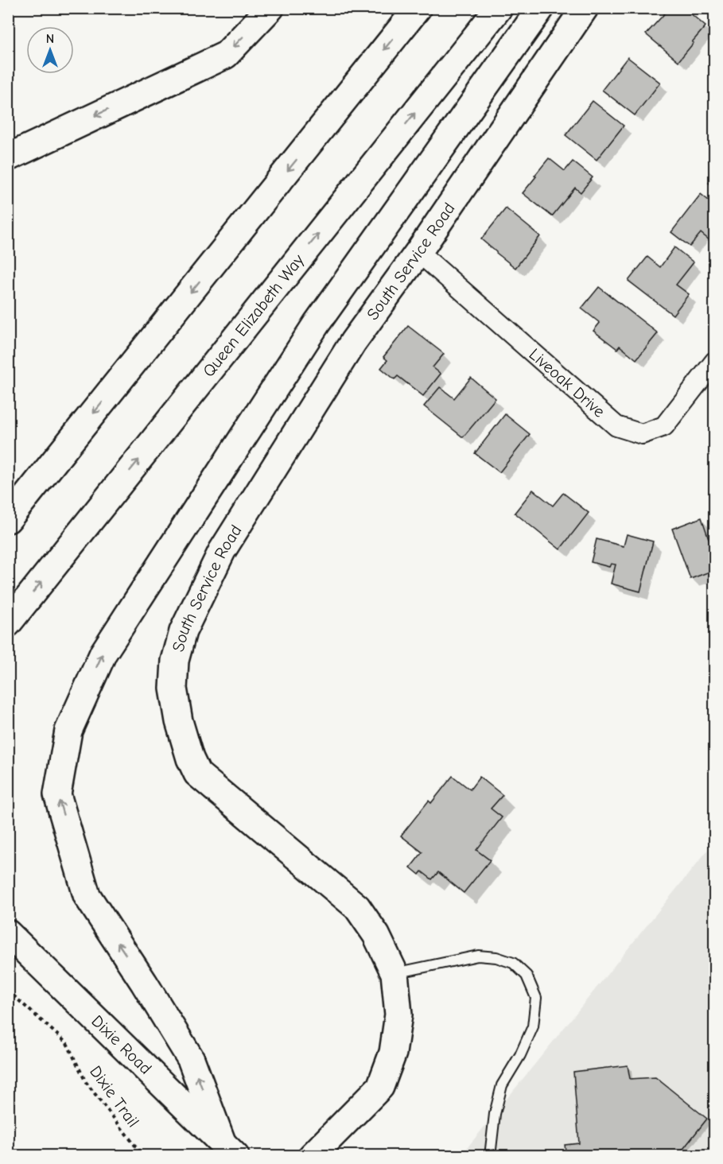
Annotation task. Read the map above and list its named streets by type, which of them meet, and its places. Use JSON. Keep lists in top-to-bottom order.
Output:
{
  "streets": {
    "main road": ["South Service Road", "Queen Elizabeth Way", "Dixie Road"],
    "street": ["Liveoak Drive"],
    "path": ["Dixie Trail"]
  },
  "crossings": [
    ["South Service Road", "Liveoak Drive"]
  ],
  "north": "top"
}
